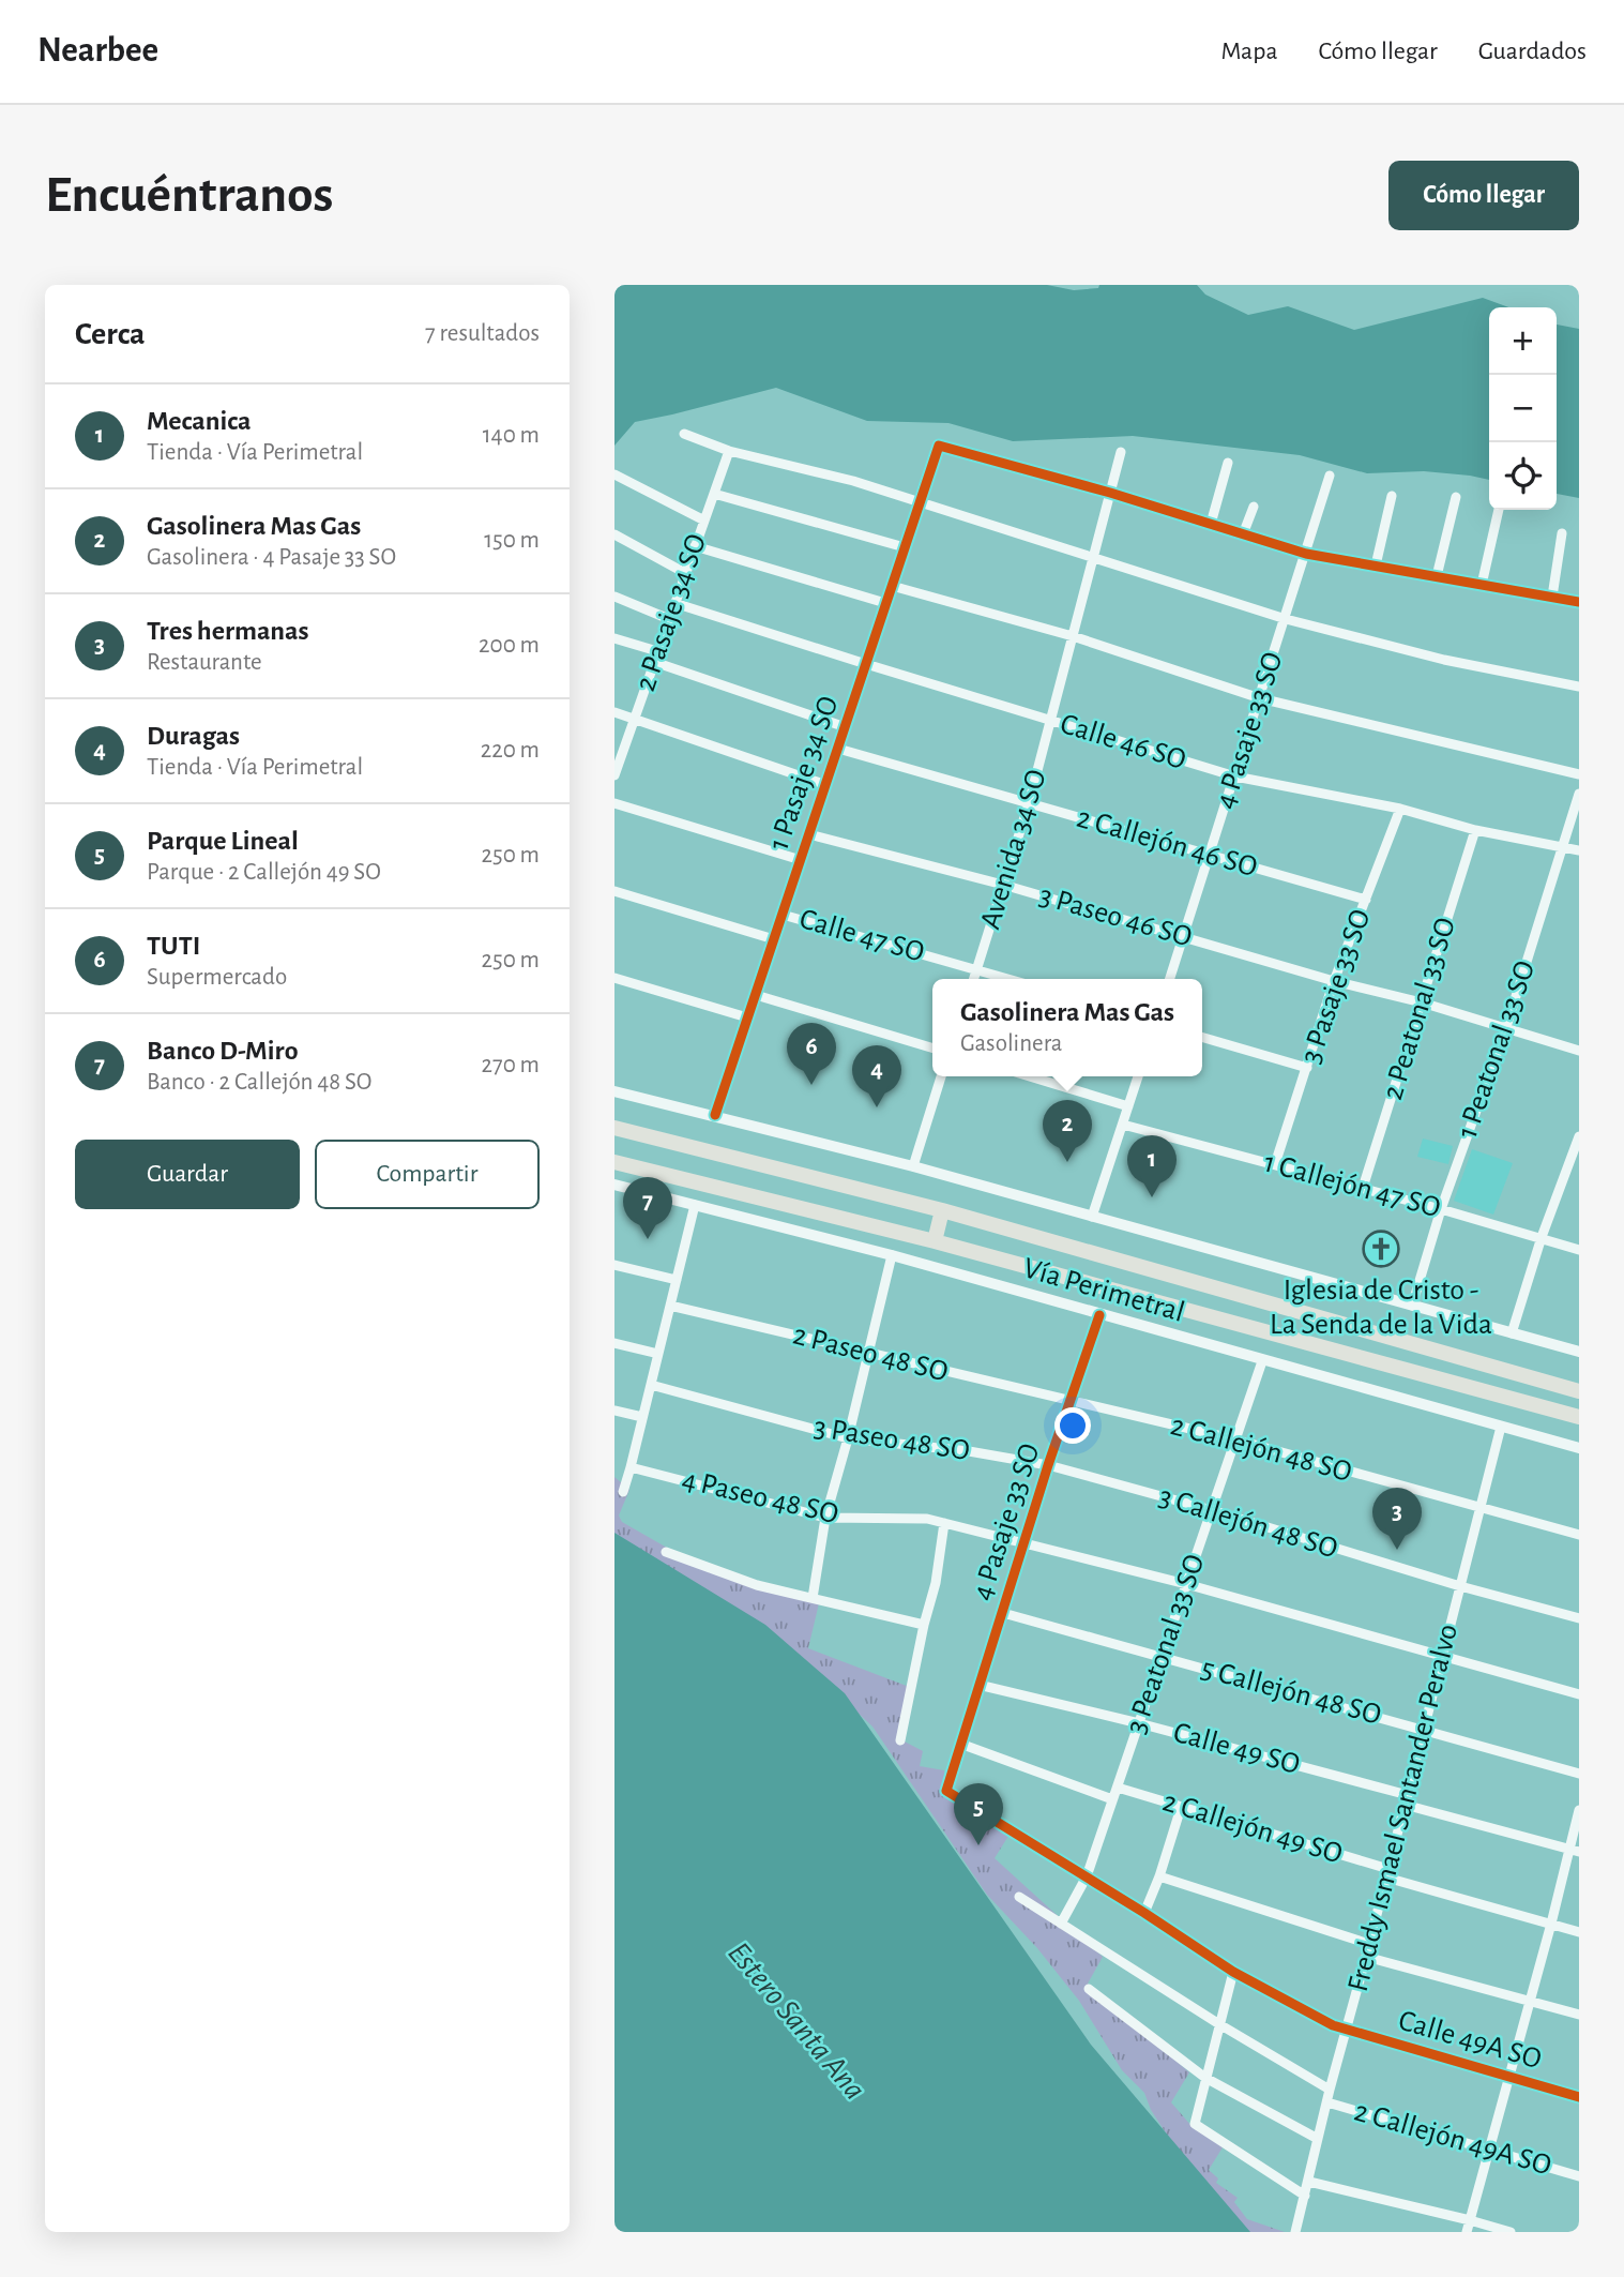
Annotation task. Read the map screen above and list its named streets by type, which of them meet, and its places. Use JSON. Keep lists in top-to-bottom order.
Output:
{
  "streets": {
    "highway": ["Vía Perimetral"],
    "street": [
      "2 Pasaje 34 SO",
      "4 Pasaje 33 SO",
      "Calle 46 SO",
      "1 Pasaje 34 SO",
      "2 Callejón 46 SO",
      "Avenida 34 SO",
      "3 Paseo 46 SO",
      "Calle 47 SO",
      "3 Pasaje 33 SO",
      "2 Peatonal 33 SO",
      "1 Peatonal 33 SO",
      "1 Callejón 47 SO",
      "2 Paseo 48 SO",
      "3 Paseo 48 SO",
      "2 Callejón 48 SO",
      "4 Paseo 48 SO",
      "3 Callejón 48 SO",
      "3 Peatonal 33 SO",
      "5 Callejón 48 SO",
      "Calle 49 SO",
      "Freddy Ismael Santander Peralvo",
      "2 Callejón 49 SO",
      "Calle 49A SO",
      "2 Callejón 49A SO"
    ]
  },
  "crossings": [
    ["2 Pasaje 34 SO", "Calle 46 SO"],
    ["4 Pasaje 33 SO", "Calle 46 SO"],
    ["4 Pasaje 33 SO", "2 Callejón 46 SO"],
    ["4 Pasaje 33 SO", "3 Paseo 46 SO"],
    ["4 Pasaje 33 SO", "Vía Perimetral"],
    ["4 Pasaje 33 SO", "2 Paseo 48 SO"],
    ["4 Pasaje 33 SO", "3 Paseo 48 SO"],
    ["4 Pasaje 33 SO", "2 Callejón 48 SO"],
    ["4 Pasaje 33 SO", "4 Paseo 48 SO"],
    ["4 Pasaje 33 SO", "3 Callejón 48 SO"],
    ["4 Pasaje 33 SO", "3 Peatonal 33 SO"],
    ["4 Pasaje 33 SO", "5 Callejón 48 SO"],
    ["4 Pasaje 33 SO", "Calle 49 SO"],
    ["4 Pasaje 33 SO", "Calle 49A SO"],
    ["Calle 46 SO", "1 Pasaje 34 SO"],
    ["Calle 46 SO", "Avenida 34 SO"],
    ["Calle 46 SO", "3 Pasaje 33 SO"],
    ["Calle 46 SO", "2 Peatonal 33 SO"],
    ["Calle 46 SO", "1 Peatonal 33 SO"],
    ["1 Pasaje 34 SO", "2 Callejón 46 SO"],
    ["1 Pasaje 34 SO", "Avenida 34 SO"],
    ["1 Pasaje 34 SO", "3 Paseo 46 SO"],
    ["1 Pasaje 34 SO", "Calle 47 SO"],
    ["2 Callejón 46 SO", "Avenida 34 SO"],
    ["2 Callejón 46 SO", "3 Pasaje 33 SO"],
    ["Avenida 34 SO", "3 Paseo 46 SO"],
    ["Avenida 34 SO", "Calle 47 SO"],
    ["3 Paseo 46 SO", "3 Pasaje 33 SO"],
    ["3 Paseo 46 SO", "2 Peatonal 33 SO"],
    ["3 Paseo 46 SO", "1 Peatonal 33 SO"],
    ["3 Pasaje 33 SO", "1 Callejón 47 SO"],
    ["2 Peatonal 33 SO", "1 Callejón 47 SO"],
    ["1 Peatonal 33 SO", "1 Callejón 47 SO"],
    ["Vía Perimetral", "3 Peatonal 33 SO"],
    ["Vía Perimetral", "Freddy Ismael Santander Peralvo"],
    ["2 Paseo 48 SO", "2 Callejón 48 SO"],
    ["3 Paseo 48 SO", "3 Callejón 48 SO"],
    ["2 Callejón 48 SO", "3 Peatonal 33 SO"],
    ["2 Callejón 48 SO", "Freddy Ismael Santander Peralvo"],
    ["4 Paseo 48 SO", "3 Peatonal 33 SO"],
    ["4 Paseo 48 SO", "Freddy Ismael Santander Peralvo"],
    ["3 Callejón 48 SO", "3 Peatonal 33 SO"],
    ["3 Callejón 48 SO", "Freddy Ismael Santander Peralvo"],
    ["3 Peatonal 33 SO", "5 Callejón 48 SO"],
    ["3 Peatonal 33 SO", "Calle 49 SO"],
    ["3 Peatonal 33 SO", "2 Callejón 49 SO"],
    ["3 Peatonal 33 SO", "Calle 49A SO"],
    ["5 Callejón 48 SO", "Freddy Ismael Santander Peralvo"],
    ["Calle 49 SO", "Freddy Ismael Santander Peralvo"],
    ["Freddy Ismael Santander Peralvo", "2 Callejón 49 SO"],
    ["Freddy Ismael Santander Peralvo", "Calle 49A SO"],
    ["Freddy Ismael Santander Peralvo", "2 Callejón 49A SO"]
  ],
  "water": ["Estero Santa Ana"],
  "places": {
    "church": ["Iglesia de Cristo - La Senda de la Vida"]
  },
  "page": {
    "header": "Nearbee",
    "nav": ["Mapa", "Cómo llegar", "Guardados"],
    "buttons": [
      "Cómo llegar",
      ["Guardar", "Compartir"]
    ],
    "title": "Encuéntranos",
    "heading": ["Cerca", "7 resultados"],
    "map_buttons": ["+", "−"],
    "list": [
      {
        "mark": "1",
        "name": "Mecanica",
        "note": "Tienda · Vía Perimetral",
        "value": "140 m"
      },
      {
        "mark": "2",
        "name": "Gasolinera Mas Gas",
        "note": "Gasolinera · 4 Pasaje 33 SO",
        "value": "150 m"
      },
      {
        "mark": "3",
        "name": "Tres hermanas",
        "note": "Restaurante",
        "value": "200 m"
      },
      {
        "mark": "4",
        "name": "Duragas",
        "note": "Tienda · Vía Perimetral",
        "value": "220 m"
      },
      {
        "mark": "5",
        "name": "Parque Lineal",
        "note": "Parque · 2 Callejón 49 SO",
        "value": "250 m"
      },
      {
        "mark": "6",
        "name": "TUTI",
        "note": "Supermercado",
        "value": "250 m"
      },
      {
        "mark": "7",
        "name": "Banco D-Miro",
        "note": "Banco · 2 Callejón 48 SO",
        "value": "270 m"
      }
    ],
    "popup": ["Gasolinera Mas Gas", "Gasolinera"],
    "pins": [
      "6",
      "4",
      "2",
      "1",
      "7",
      "3",
      "5"
    ]
  }
}
